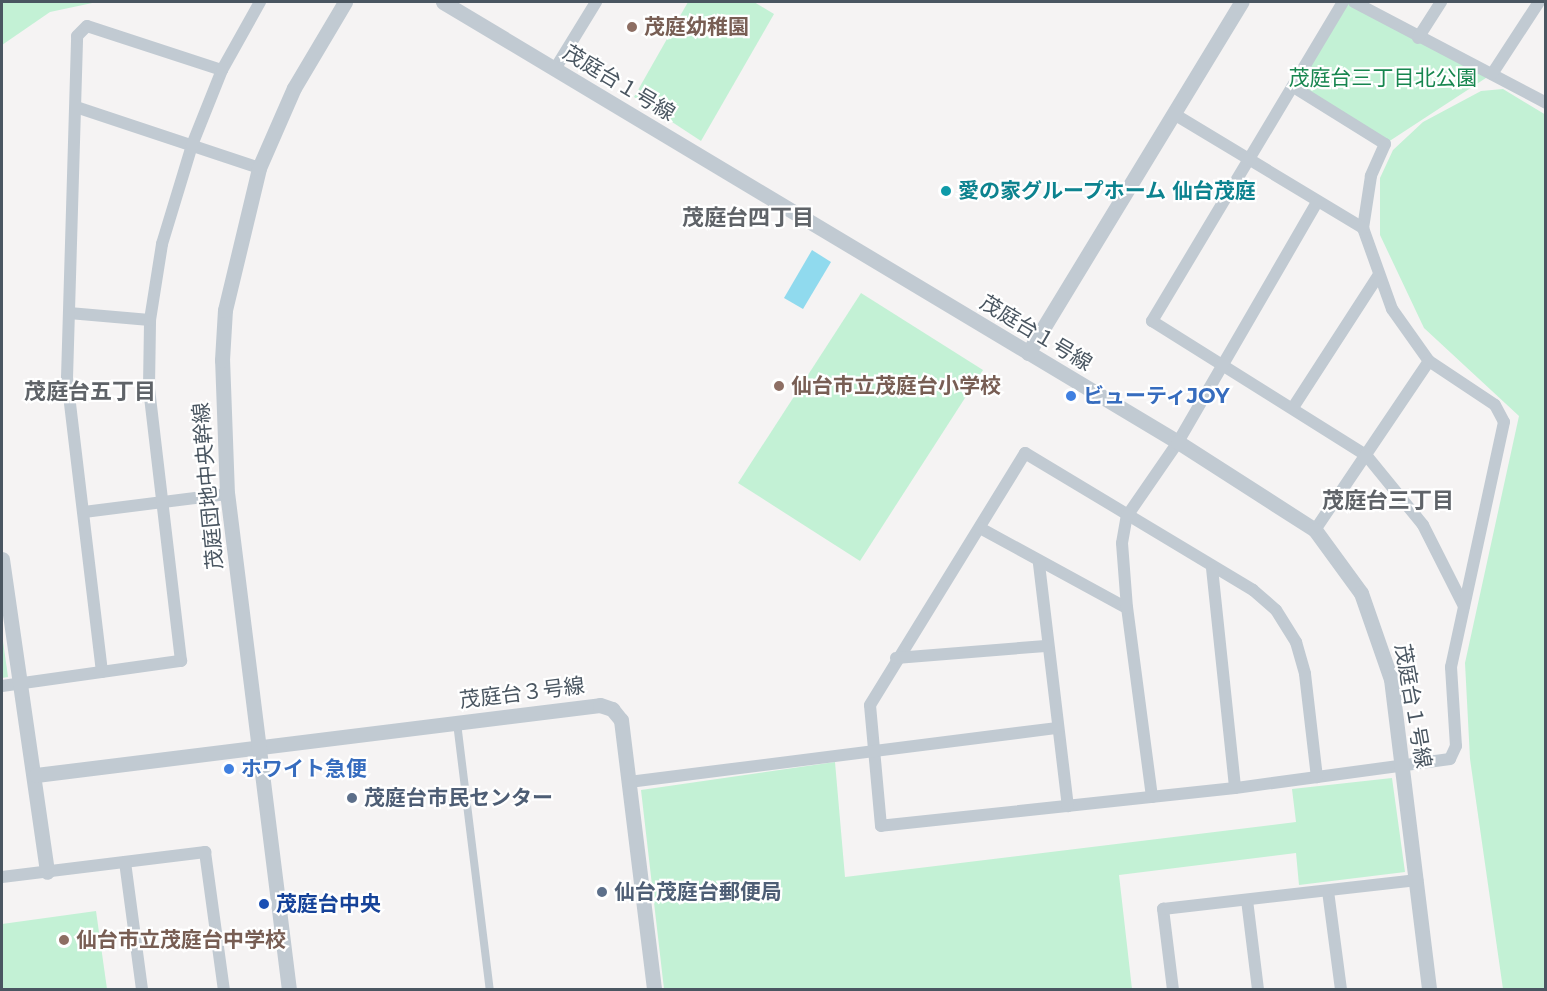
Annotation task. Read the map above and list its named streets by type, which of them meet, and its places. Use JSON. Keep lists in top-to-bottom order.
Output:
{
  "streets": {
    "street": ["茂庭台１号線", "茂庭団地中央幹線", "茂庭台３号線"]
  },
  "crossings": [
    ["茂庭団地中央幹線", "茂庭台３号線"]
  ],
  "districts": ["茂庭台四丁目", "茂庭台五丁目", "茂庭台三丁目"],
  "parks": ["茂庭台三丁目北公園"],
  "places": [
    "茂庭幼稚園",
    "愛の家グループホーム 仙台茂庭",
    "仙台市立茂庭台小学校",
    "ビューティJOY",
    "ホワイト急便",
    "茂庭台市民センター",
    "仙台茂庭台郵便局",
    "茂庭台中央",
    "仙台市立茂庭台中学校"
  ]
}
